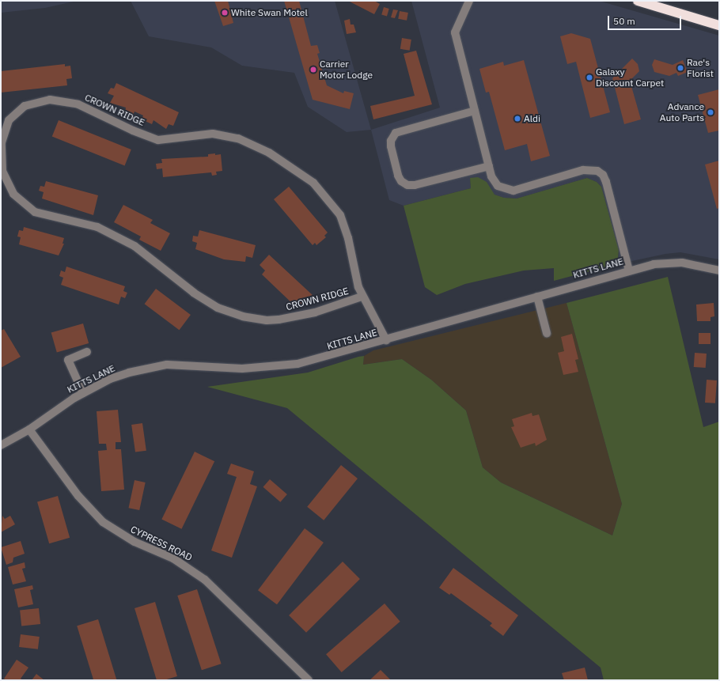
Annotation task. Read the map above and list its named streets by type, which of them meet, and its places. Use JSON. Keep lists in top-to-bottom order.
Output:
{
  "streets": {
    "street": ["CROWN RIDGE", "KITTS LANE", "CYPRESS ROAD"]
  },
  "crossings": [
    ["CROWN RIDGE", "KITTS LANE"],
    ["KITTS LANE", "CYPRESS ROAD"]
  ],
  "places": [
    "White Swan Motel",
    "Rae's Florist",
    "Carrier Motor Lodge",
    "Galaxy Discount Carpet",
    "Advance Auto Parts",
    "Aldi"
  ],
  "scale_bar": "50 m"
}
